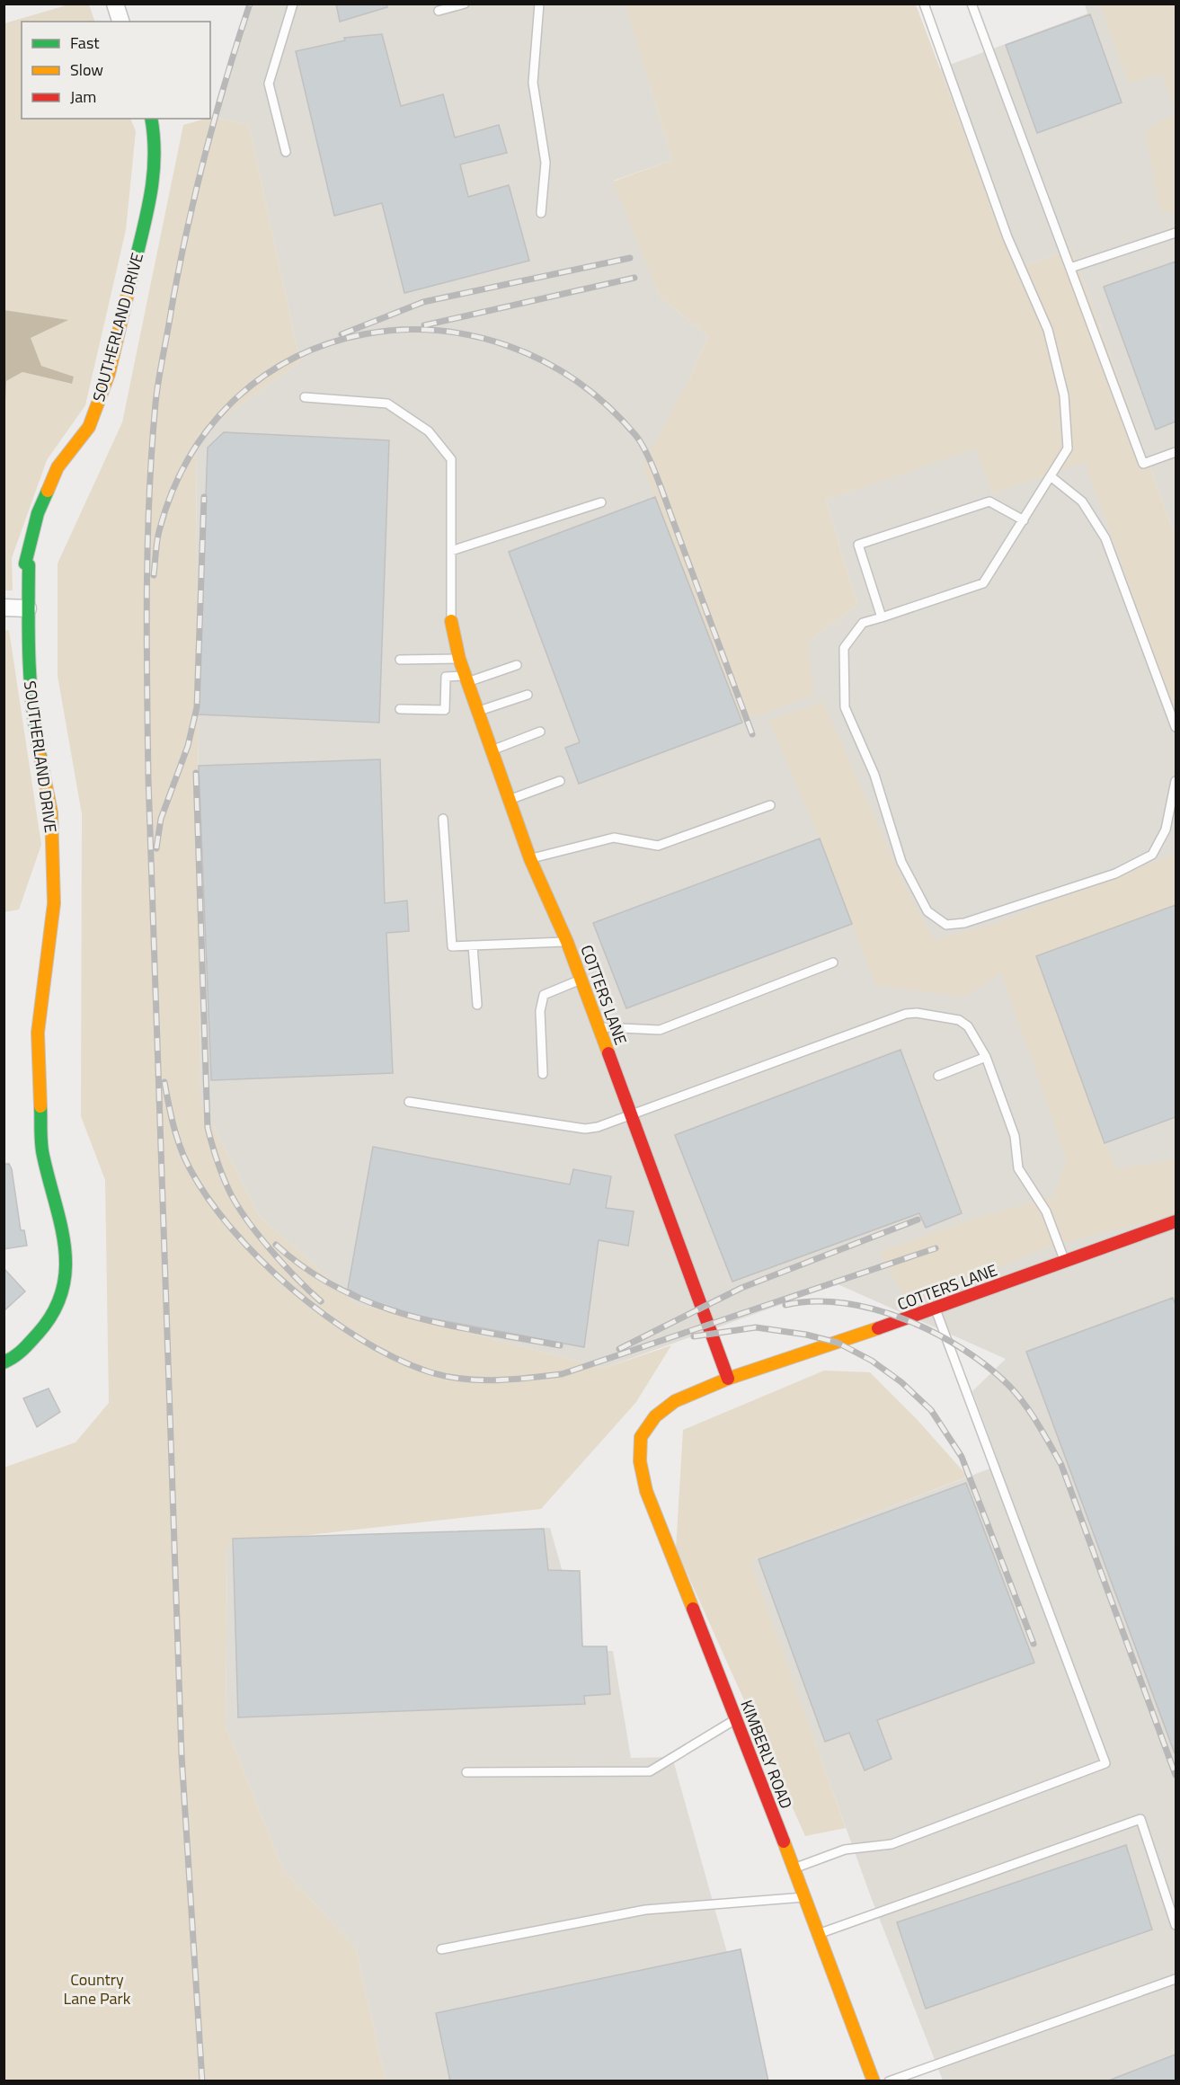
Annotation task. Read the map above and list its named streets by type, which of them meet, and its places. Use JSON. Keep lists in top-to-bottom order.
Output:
{
  "streets": {
    "street": ["SOUTHERLAND DRIVE", "COTTERS LANE", "KIMBERLY ROAD"]
  },
  "crossings": [
    ["COTTERS LANE", "KIMBERLY ROAD"]
  ],
  "parks": ["Country Lane Park"],
  "legend": ["Fast", "Slow", "Jam"]
}
